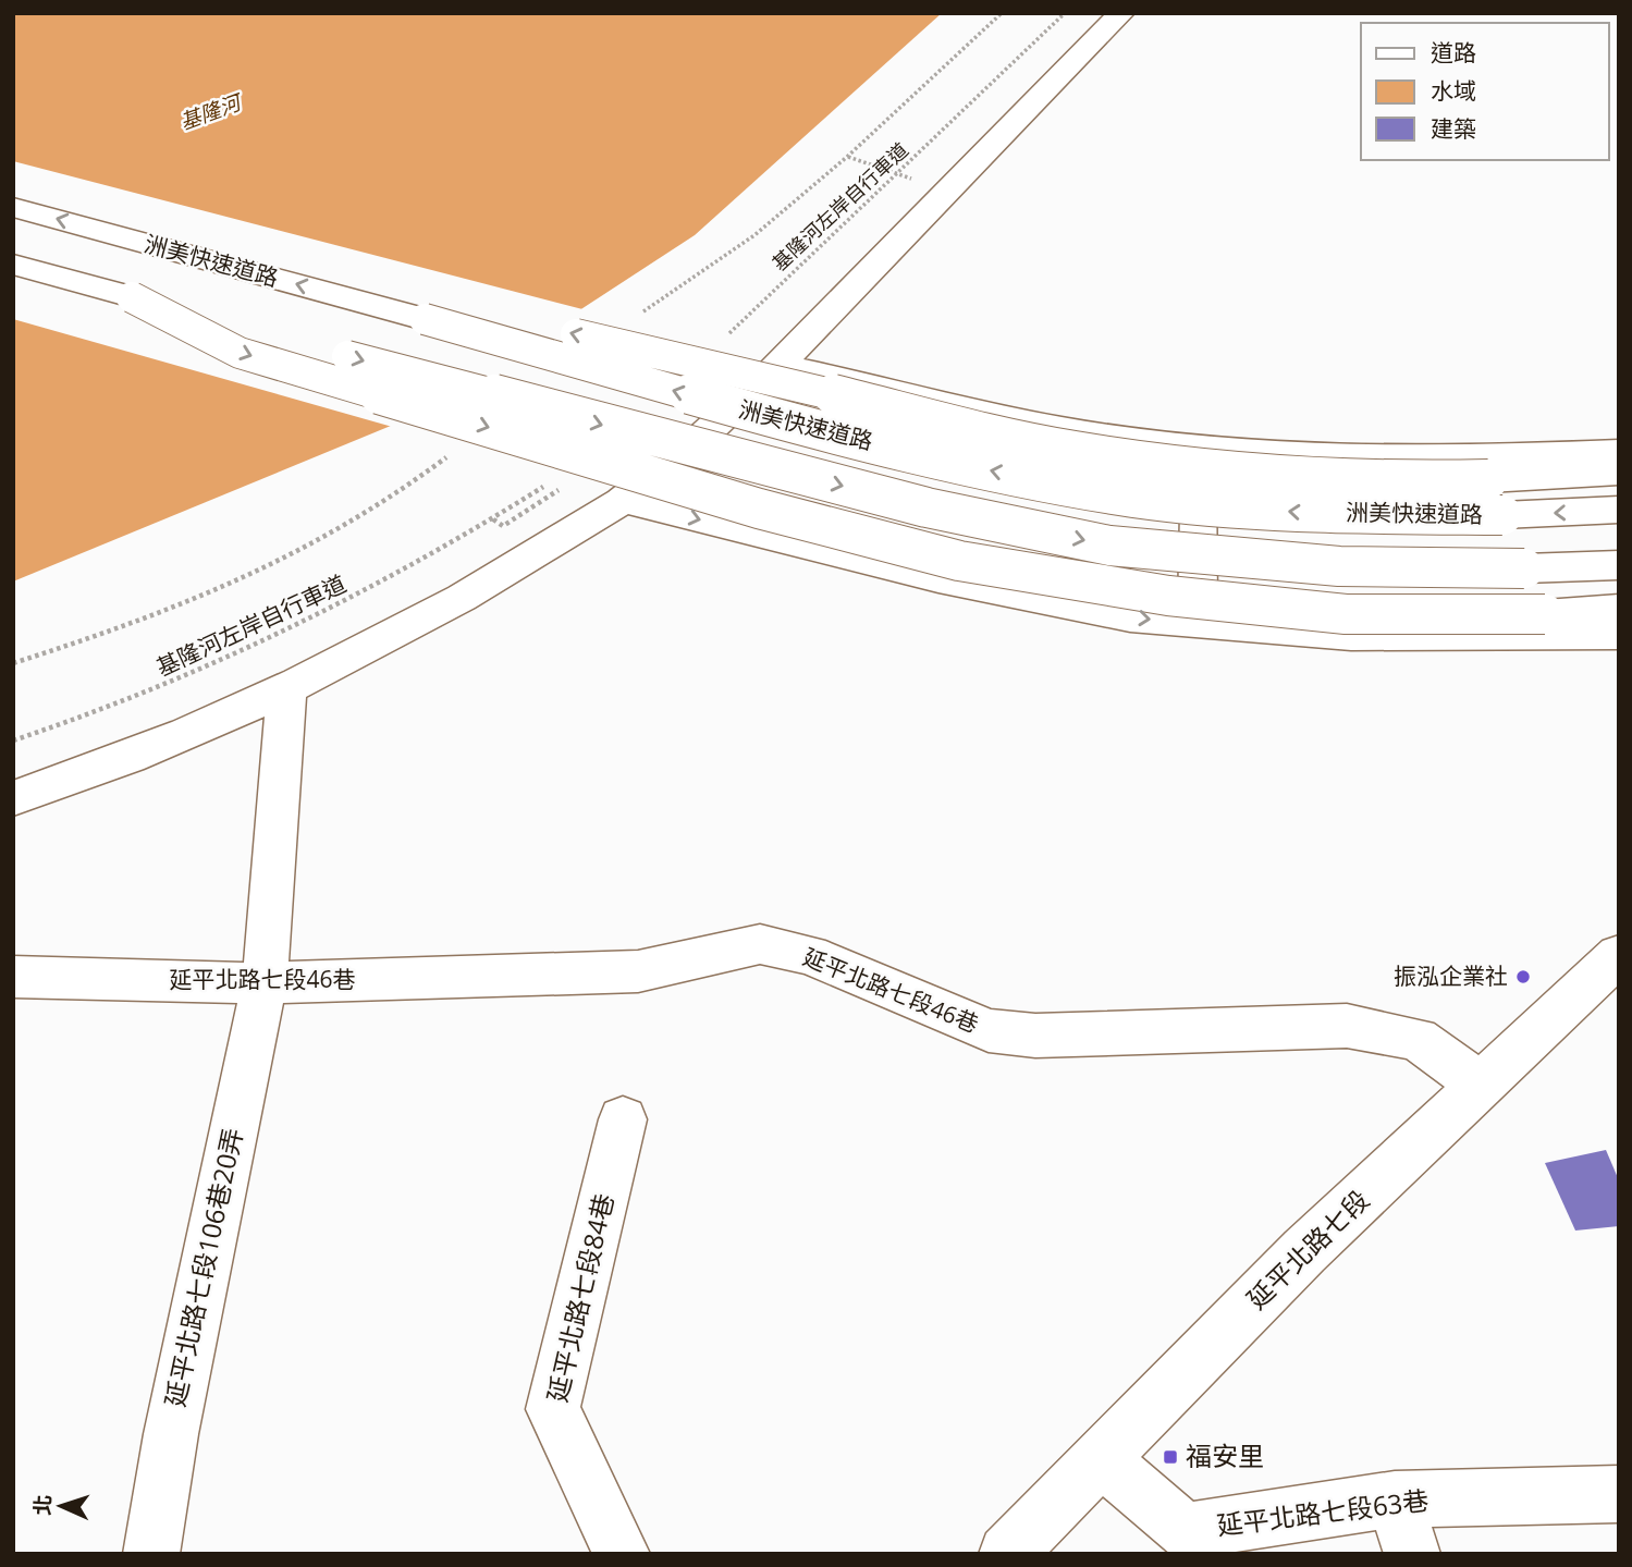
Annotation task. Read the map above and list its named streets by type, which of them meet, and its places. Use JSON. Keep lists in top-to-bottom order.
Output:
{
  "streets": {
    "main road": [
      "洲美快速道路",
      "延平北路七段46巷",
      "延平北路七段",
      "延平北路七段106巷20弄",
      "延平北路七段84巷",
      "延平北路七段63巷"
    ],
    "path": ["基隆河左岸自行車道"]
  },
  "crossings": [
    ["延平北路七段46巷", "延平北路七段"],
    ["延平北路七段46巷", "延平北路七段106巷20弄"],
    ["延平北路七段", "延平北路七段63巷"]
  ],
  "water": ["基隆河"],
  "places": {
    "other": ["振泓企業社"],
    "transit": ["福安里"]
  },
  "legend": ["道路", "水域", "建築"],
  "north": "left"
}
